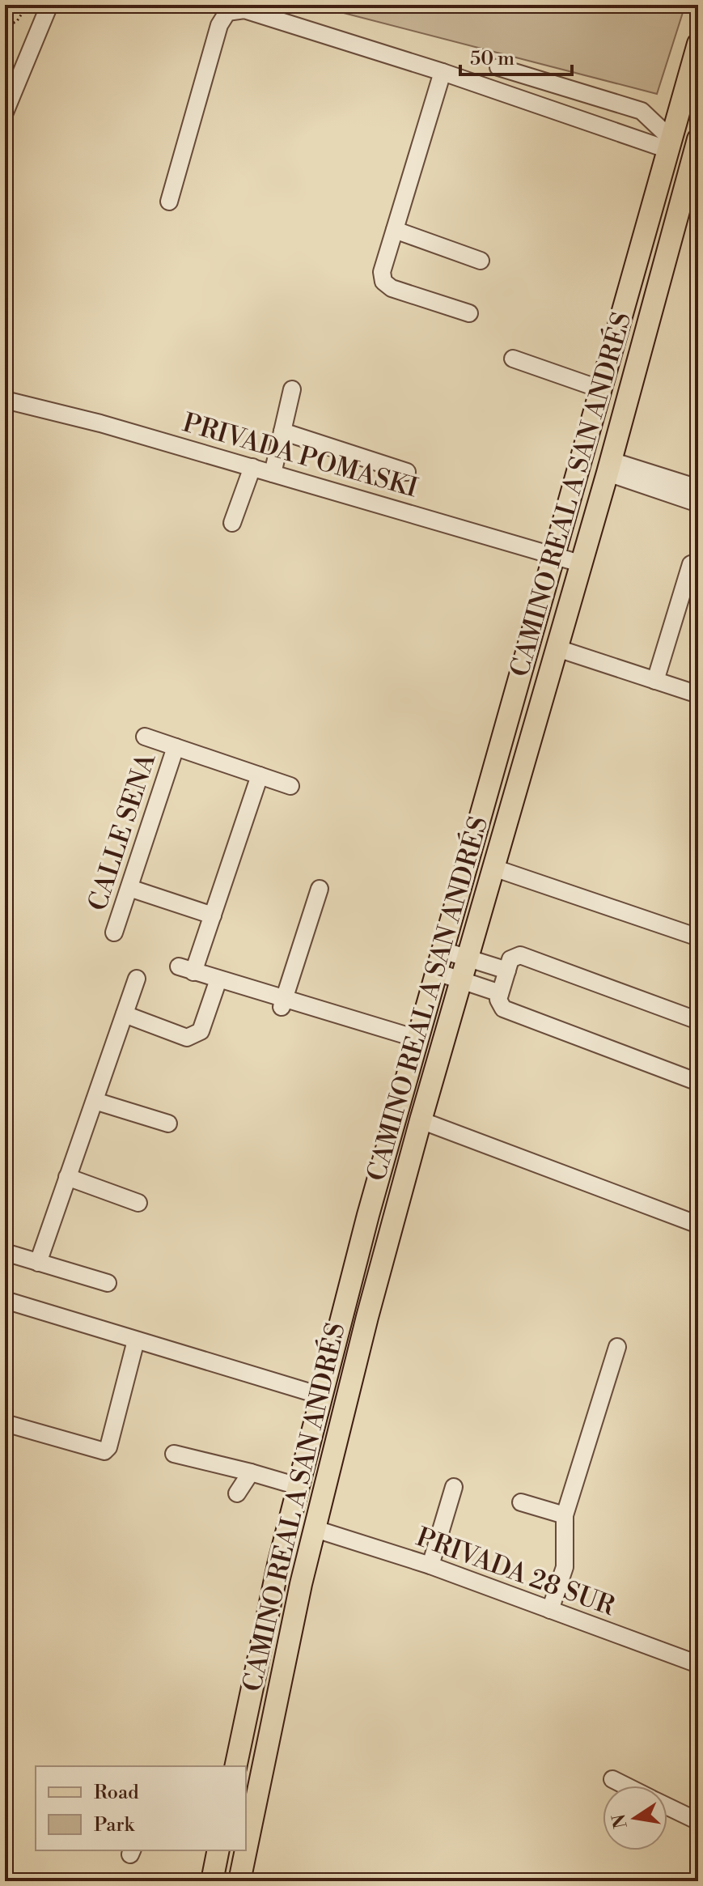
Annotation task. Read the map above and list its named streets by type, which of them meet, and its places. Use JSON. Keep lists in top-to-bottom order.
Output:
{
  "streets": {
    "main road": ["CAMINO REAL A SAN ANDRÉS"],
    "street": ["PRIVADA POMASKI", "CALLE SENA", "PRIVADA 28 SUR"]
  },
  "crossings": [
    ["PRIVADA POMASKI", "CAMINO REAL A SAN ANDRÉS"],
    ["CAMINO REAL A SAN ANDRÉS", "PRIVADA 28 SUR"]
  ],
  "legend": ["Road", "Park"],
  "scale_bar": "50 m",
  "north": "left"
}
